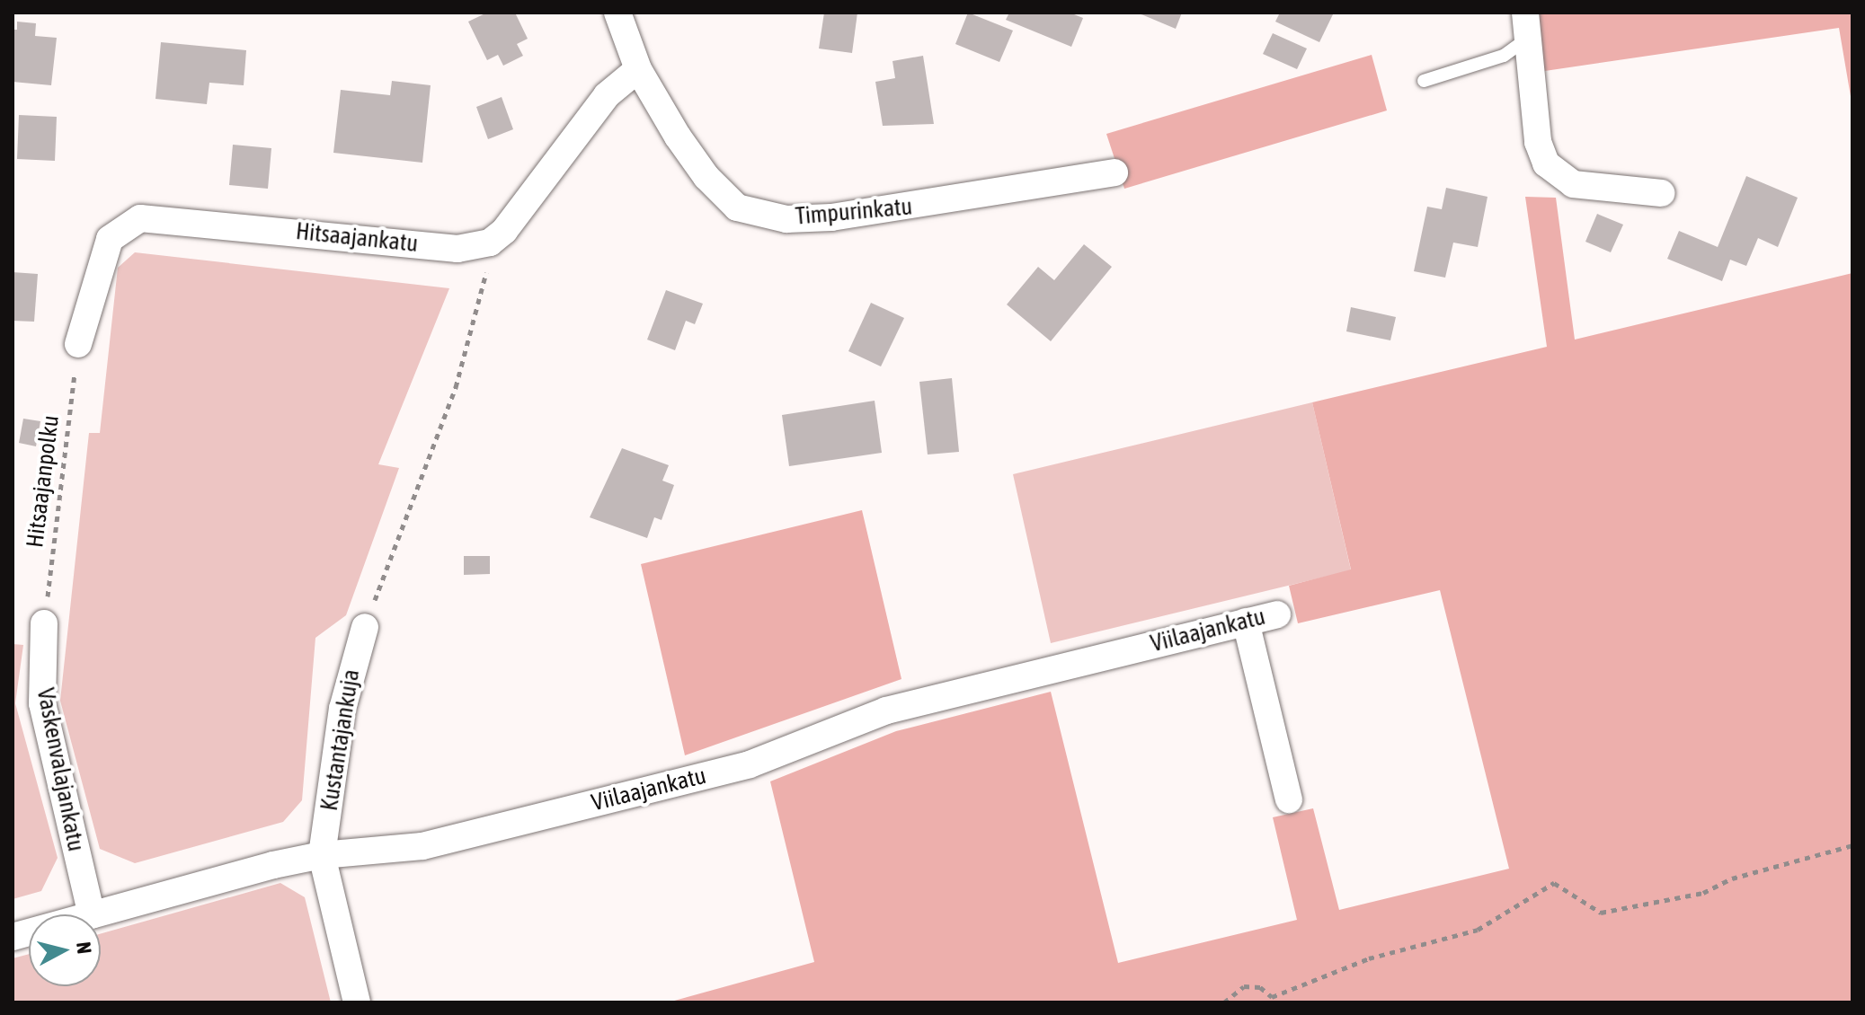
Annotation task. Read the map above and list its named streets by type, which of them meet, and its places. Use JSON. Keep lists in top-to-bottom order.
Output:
{
  "streets": {
    "street": [
      "Timpurinkatu",
      "Hitsaajankatu",
      "Viilaajankatu",
      "Kustantajankuja",
      "Vaskenvalajankatu"
    ],
    "path": ["Hitsaajanpolku"]
  },
  "crossings": [
    ["Hitsaajankatu", "Hitsaajanpolku"],
    ["Hitsaajanpolku", "Vaskenvalajankatu"],
    ["Viilaajankatu", "Kustantajankuja"]
  ],
  "north": "right"
}
